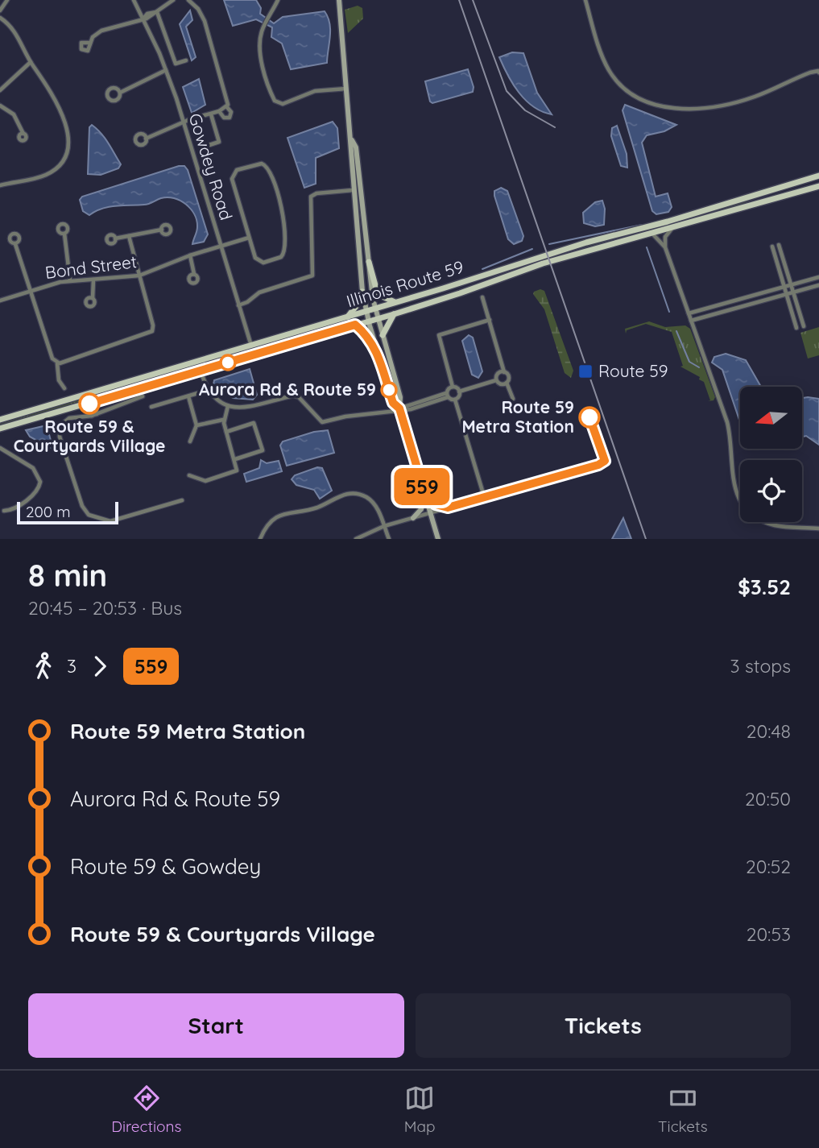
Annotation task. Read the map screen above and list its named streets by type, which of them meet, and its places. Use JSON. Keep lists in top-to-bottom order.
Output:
{
  "streets": {
    "main road": ["Illinois Route 59"],
    "street": ["Gowdey Road", "Bond Street"]
  },
  "crossings": [
    ["Gowdey Road", "Bond Street"],
    ["Gowdey Road", "Illinois Route 59"]
  ],
  "places": {
    "transit": ["Route 59"],
    "other": ["Aurora Rd & Route 59", "Route 59 & Courtyards Village", "Route 59 Metra Station"]
  },
  "lines": ["bus line 559"],
  "scale_bar": "200 m",
  "north": "left",
  "page": {
    "on_map": "559",
    "scale": "200 m",
    "heading": ["8 min", "20:45 – 20:53 · Bus", "$3.52"],
    "legs": ["3", "559", "3 stops"],
    "list": [
      {
        "name": "Route 59 Metra Station",
        "value": "20:48"
      },
      {
        "name": "Aurora Rd & Route 59",
        "value": "20:50"
      },
      {
        "name": "Route 59 & Gowdey",
        "value": "20:52"
      },
      {
        "name": "Route 59 & Courtyards Village",
        "value": "20:53"
      }
    ],
    "buttons": ["Start", "Tickets"],
    "tabs": ["Directions", "Map", "Tickets"]
  }
}
